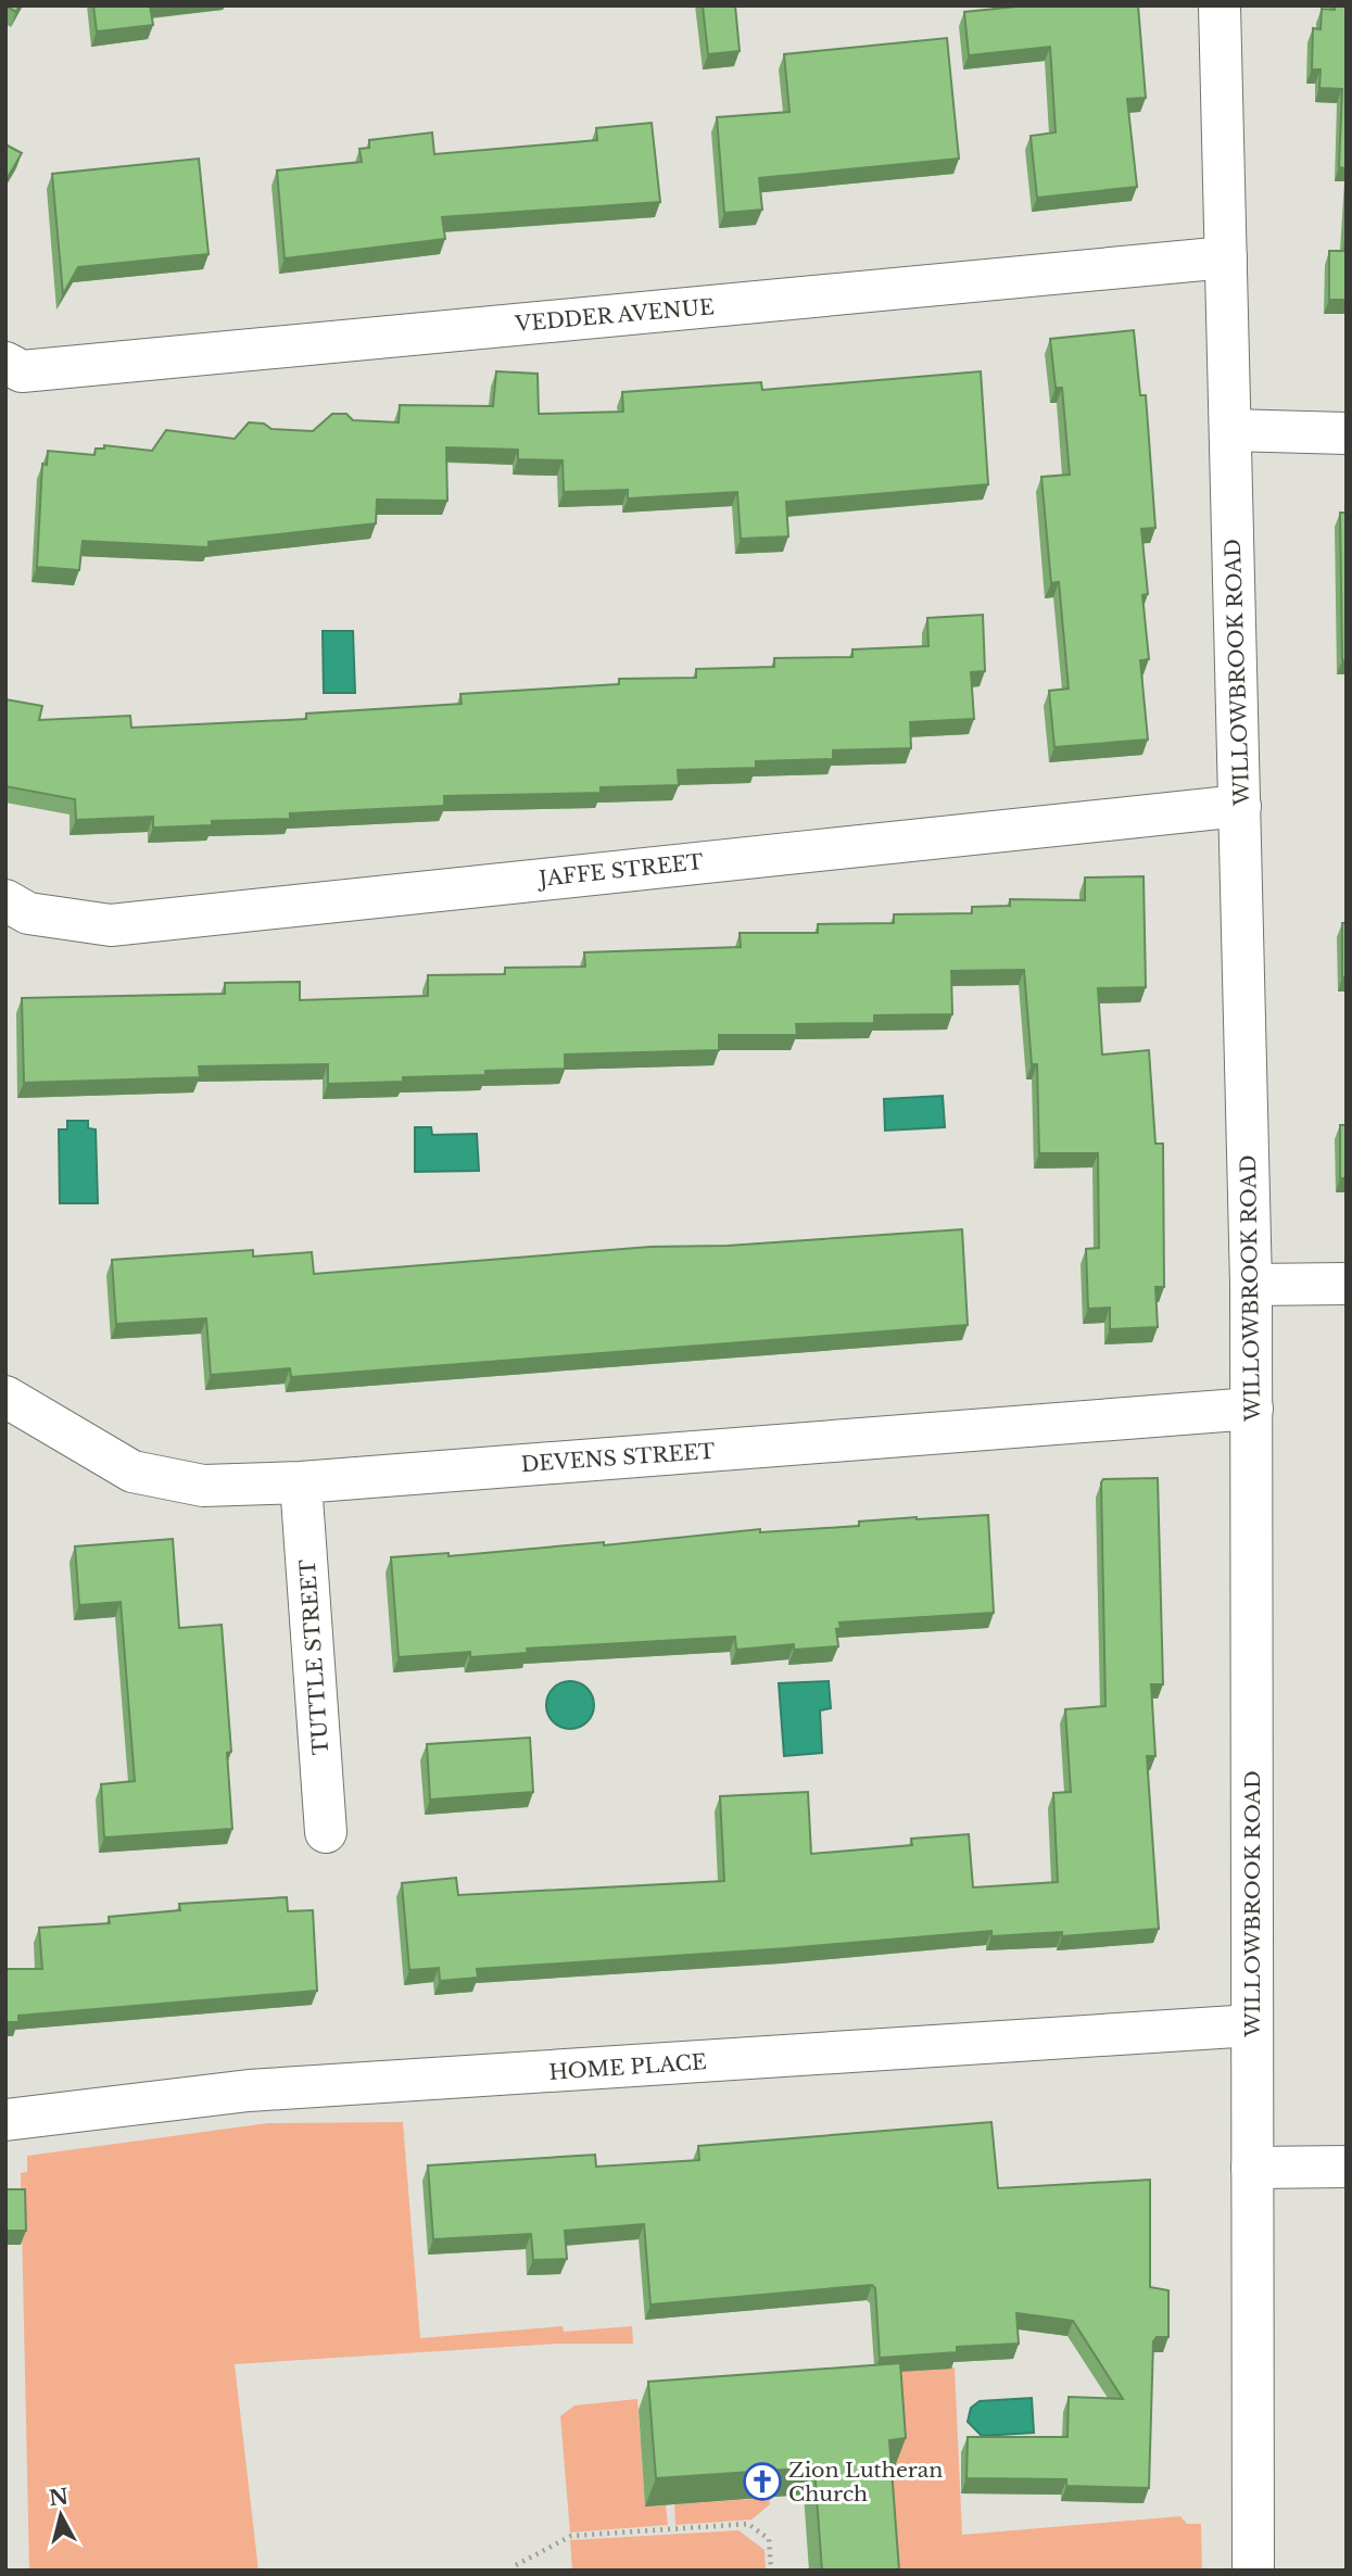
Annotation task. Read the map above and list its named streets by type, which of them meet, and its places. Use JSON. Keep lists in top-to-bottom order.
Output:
{
  "streets": {
    "street": [
      "VEDDER AVENUE",
      "WILLOWBROOK ROAD",
      "JAFFE STREET",
      "DEVENS STREET",
      "TUTTLE STREET",
      "HOME PLACE"
    ]
  },
  "crossings": [
    ["VEDDER AVENUE", "WILLOWBROOK ROAD"],
    ["WILLOWBROOK ROAD", "JAFFE STREET"],
    ["WILLOWBROOK ROAD", "DEVENS STREET"],
    ["WILLOWBROOK ROAD", "HOME PLACE"],
    ["DEVENS STREET", "TUTTLE STREET"]
  ],
  "places": {
    "church": ["Zion Lutheran Church"]
  },
  "north": "top"
}
